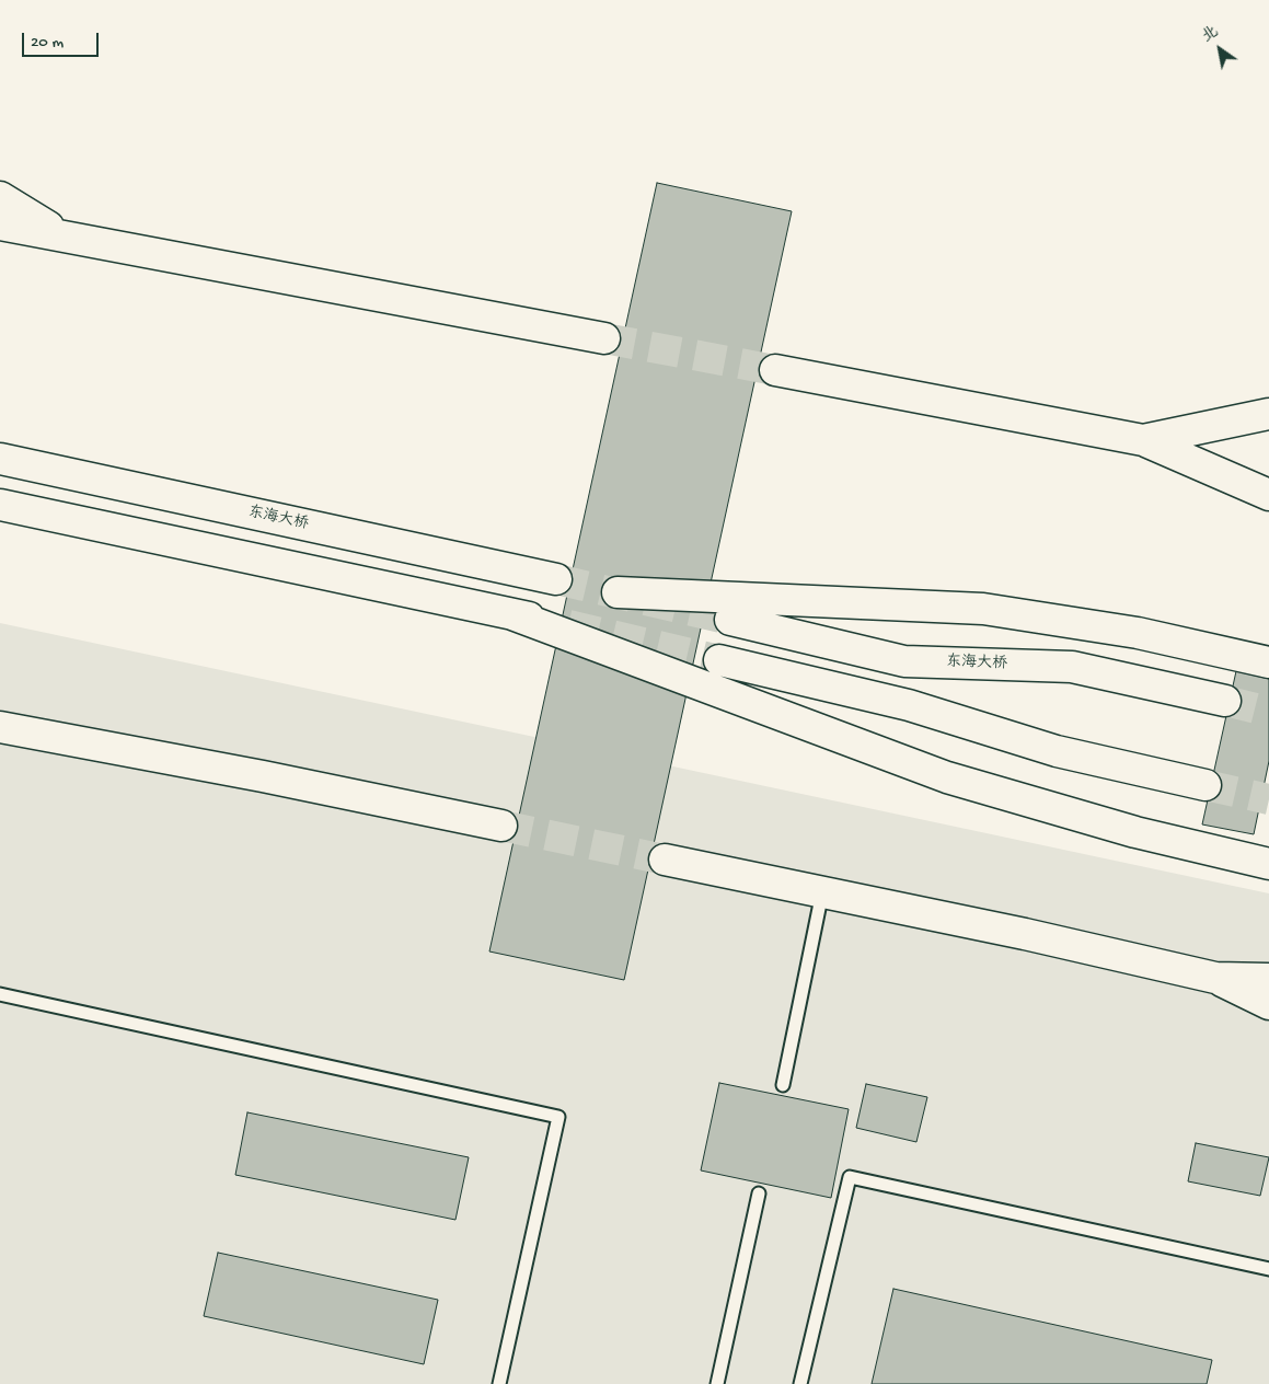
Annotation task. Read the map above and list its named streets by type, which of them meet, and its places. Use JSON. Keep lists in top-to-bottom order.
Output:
{
  "streets": {
    "highway": ["东海大桥"]
  },
  "scale_bar": "20 m",
  "north": "top left"
}
